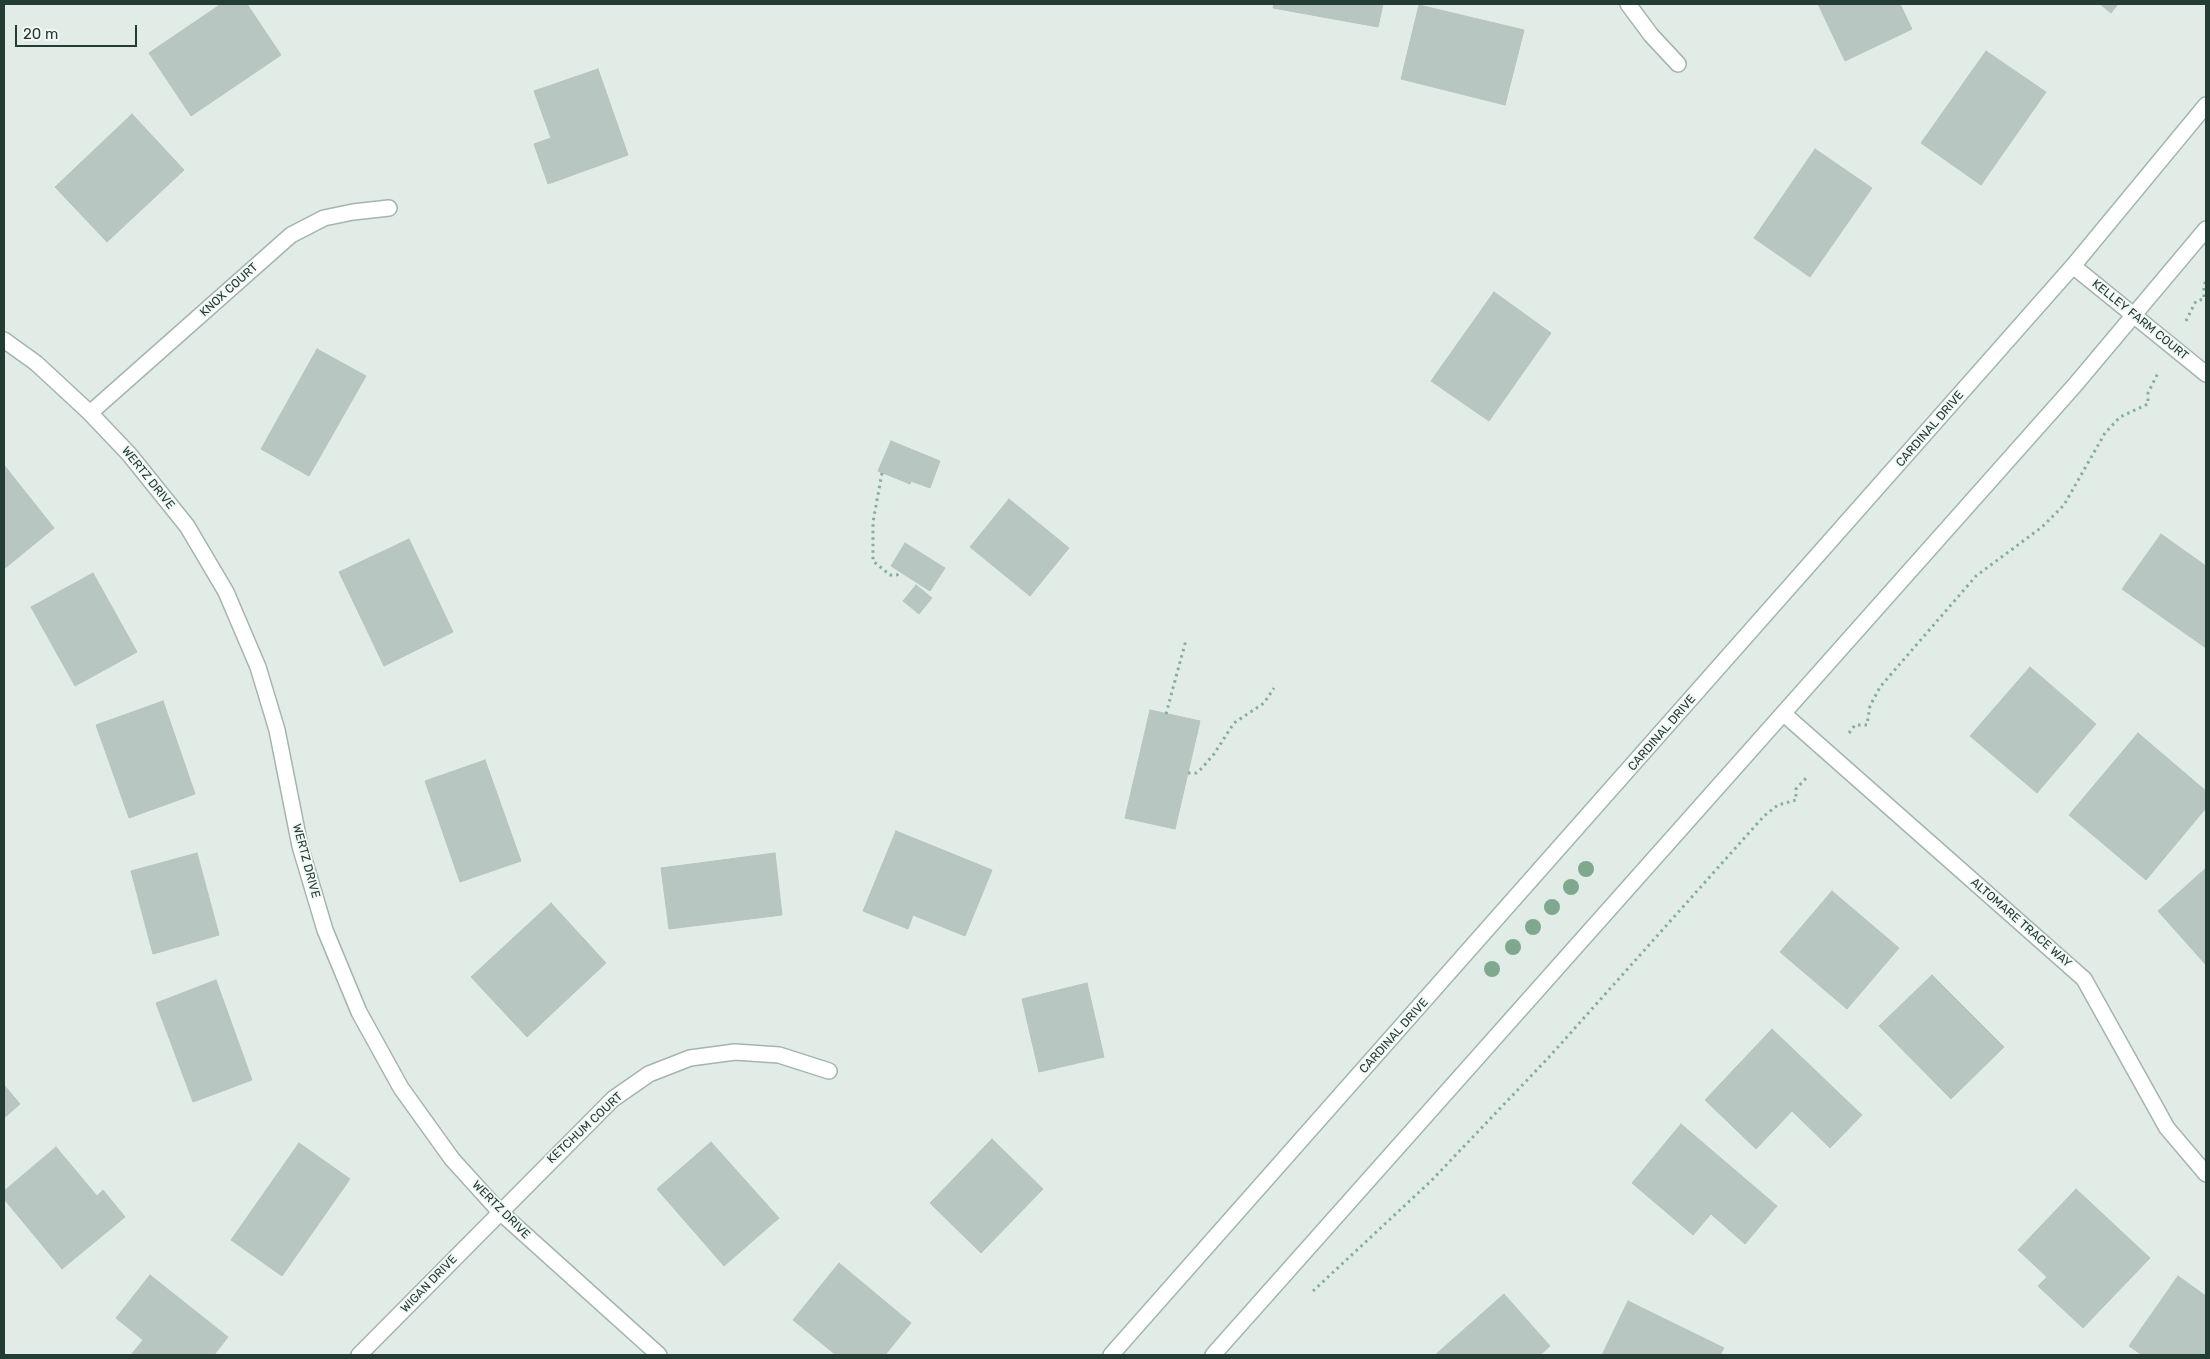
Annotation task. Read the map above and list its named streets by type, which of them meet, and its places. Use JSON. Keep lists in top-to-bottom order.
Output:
{
  "streets": {
    "main road": [
      "KNOX COURT",
      "KELLEY FARM COURT",
      "CARDINAL DRIVE",
      "WERTZ DRIVE",
      "ALTOMARE TRACE WAY",
      "KETCHUM COURT",
      "WIGAN DRIVE"
    ]
  },
  "crossings": [
    ["KNOX COURT", "WERTZ DRIVE"],
    ["KELLEY FARM COURT", "CARDINAL DRIVE"],
    ["WERTZ DRIVE", "KETCHUM COURT"],
    ["WERTZ DRIVE", "WIGAN DRIVE"],
    ["KETCHUM COURT", "WIGAN DRIVE"]
  ],
  "scale_bar": "20 m"
}
